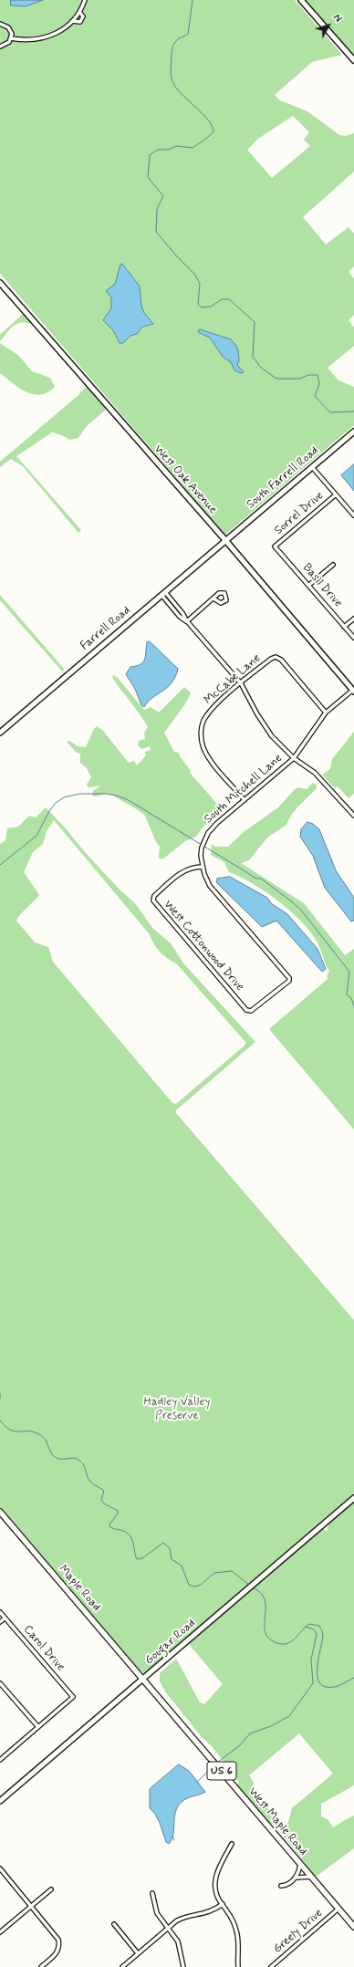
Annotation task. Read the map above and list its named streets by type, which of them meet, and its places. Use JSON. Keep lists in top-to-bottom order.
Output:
{
  "streets": {
    "main road": ["Maple Road", "US 6", "West Maple Road"],
    "street": [
      "South Farrell Road",
      "West Oak Avenue",
      "Sorrel Drive",
      "Basil Drive",
      "Farrell Road",
      "McCabe Lane",
      "South Mitchell Lane",
      "West Cottonwood Drive",
      "Gougar Road",
      "Carol Drive",
      "Greely Drive"
    ]
  },
  "crossings": [
    ["South Farrell Road", "West Oak Avenue"],
    ["South Farrell Road", "Farrell Road"],
    ["West Oak Avenue", "Farrell Road"],
    ["West Oak Avenue", "South Mitchell Lane"],
    ["Sorrel Drive", "Basil Drive"],
    ["McCabe Lane", "South Mitchell Lane"],
    ["South Mitchell Lane", "West Cottonwood Drive"],
    ["Maple Road", "Gougar Road"],
    ["Maple Road", "West Maple Road"],
    ["Gougar Road", "West Maple Road"],
    ["West Maple Road", "Greely Drive"]
  ],
  "parks": ["Hadley Valley Preserve"],
  "north": "top right"
}
